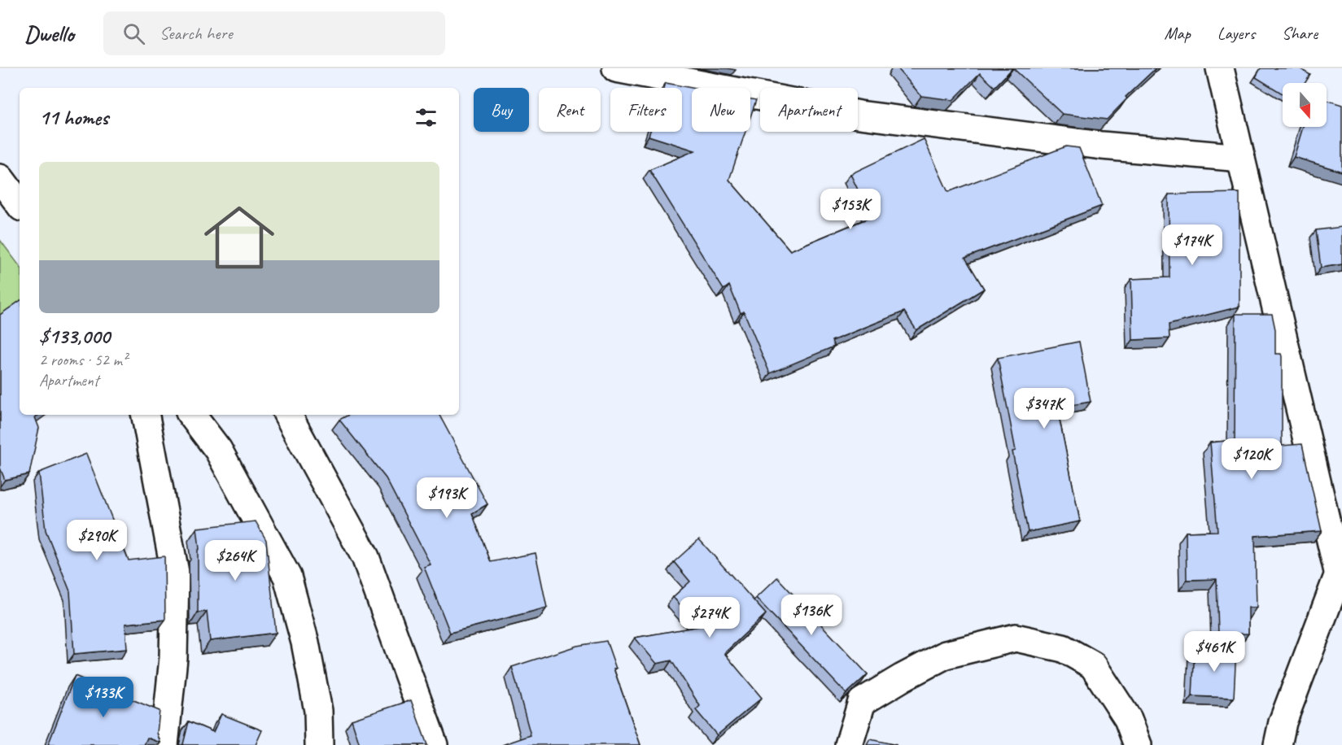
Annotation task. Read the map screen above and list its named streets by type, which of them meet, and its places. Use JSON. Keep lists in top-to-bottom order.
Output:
{
  "north": "bottom",
  "page": {
    "header": "Dwello",
    "search": "Search here",
    "nav": ["Map", "Layers", "Share"],
    "chip": [
      "Buy",
      "Rent",
      "Filters",
      "New",
      "Apartment"
    ],
    "heading": "11 homes",
    "list": [
      {
        "name": "$133,000",
        "note": "2 rooms · 52 m² · Apartment"
      }
    ],
    "price": [
      "$153K",
      "$174K",
      "$347K",
      "$120K",
      "$193K",
      "$290K",
      "$264K",
      "$136K",
      "$274K",
      "$461K",
      "$133K"
    ]
  }
}
